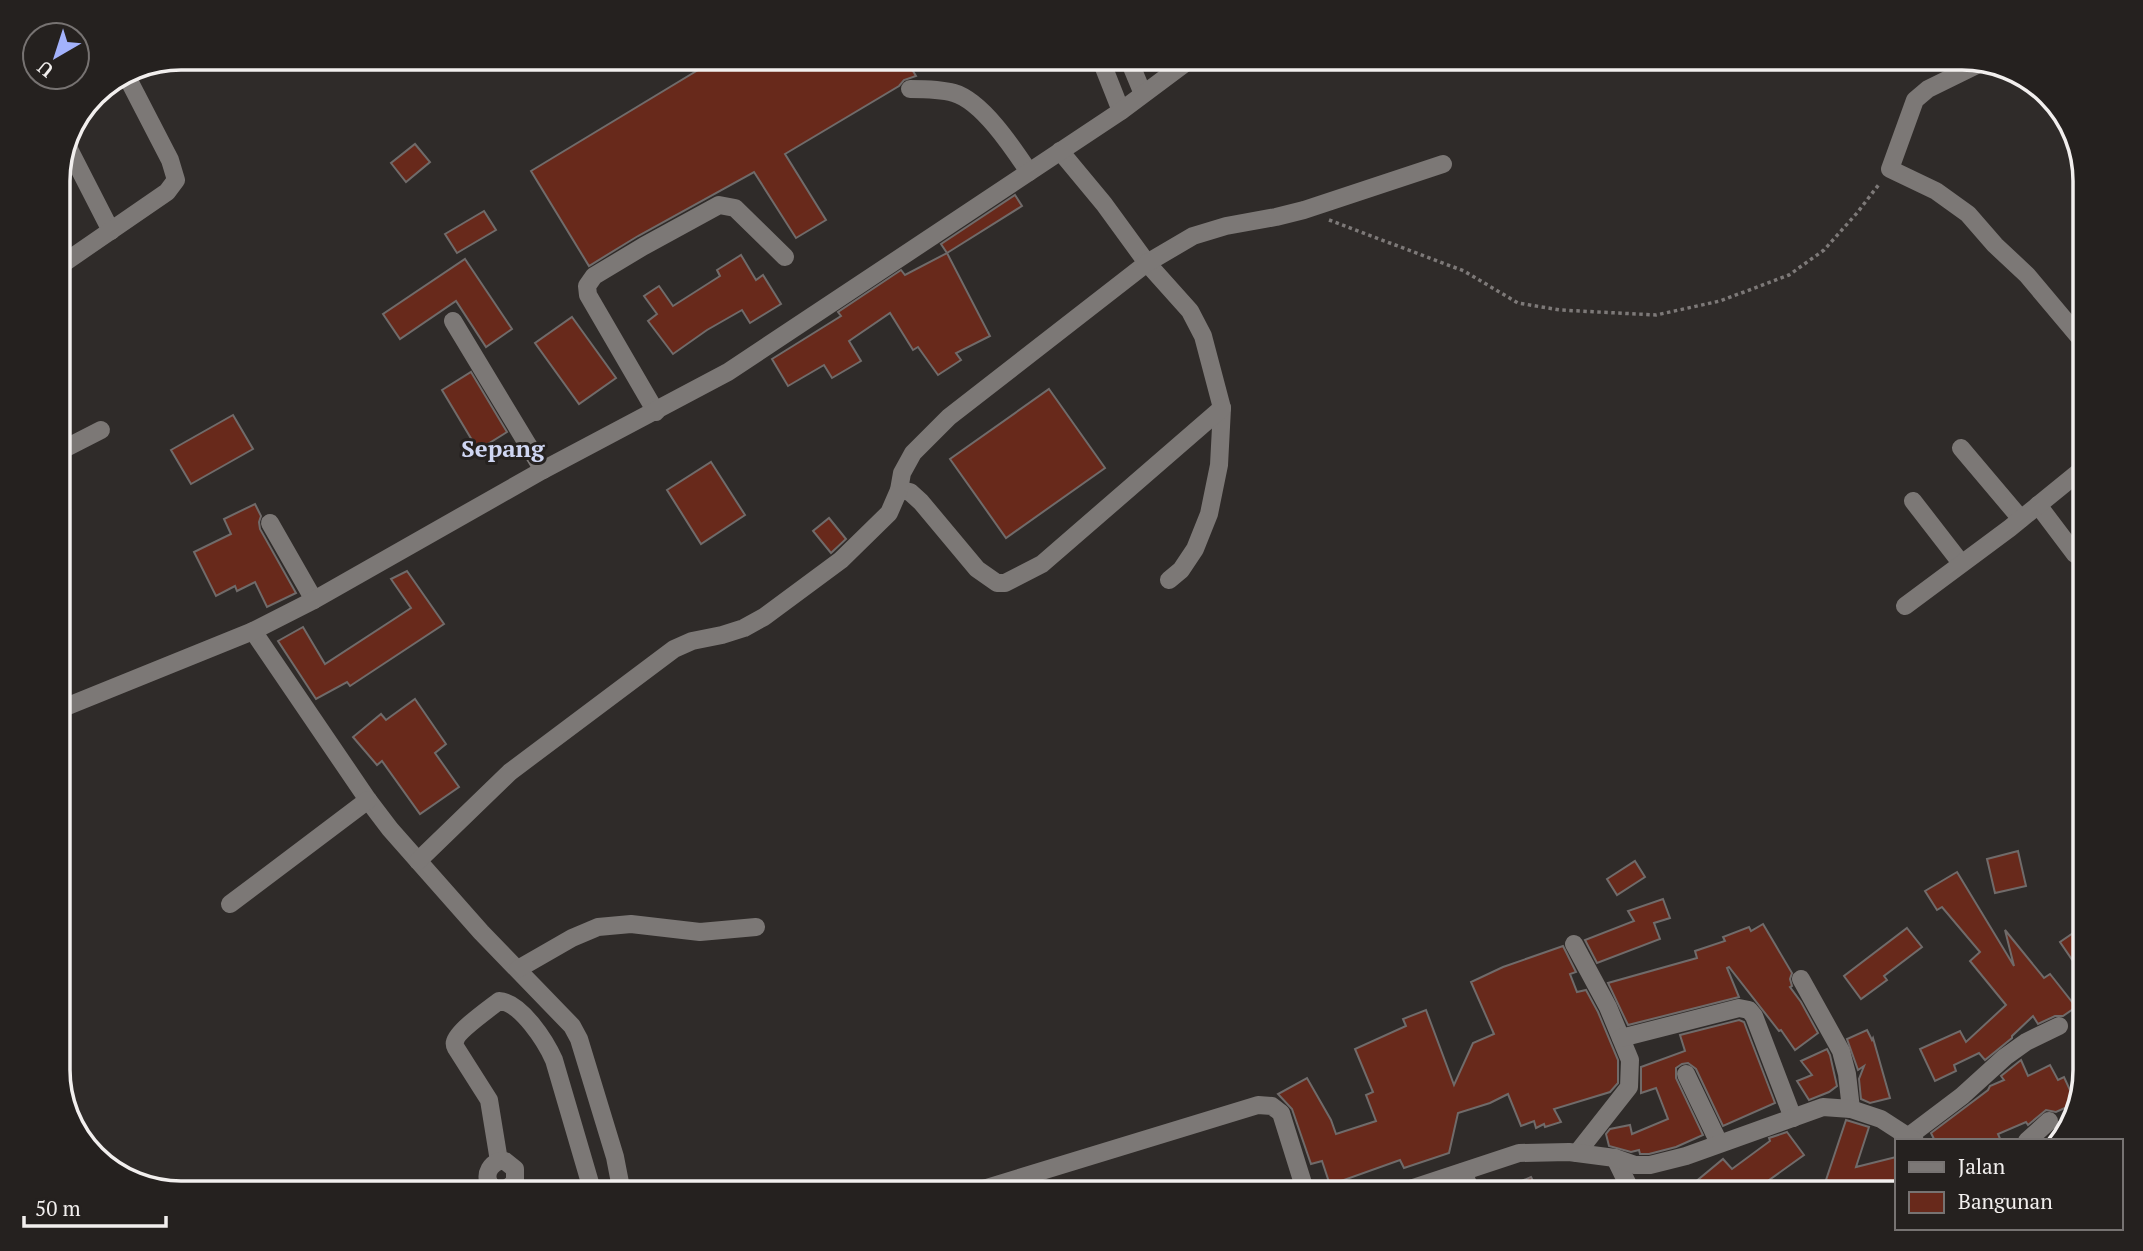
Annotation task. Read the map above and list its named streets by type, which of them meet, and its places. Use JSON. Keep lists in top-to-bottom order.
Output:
{
  "districts": ["Sepang"],
  "legend": ["Jalan", "Bangunan"],
  "scale_bar": "50 m",
  "north": "bottom left"
}
